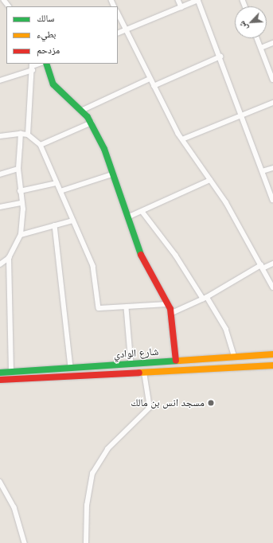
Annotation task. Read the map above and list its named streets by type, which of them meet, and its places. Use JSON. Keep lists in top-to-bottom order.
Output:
{
  "streets": {
    "main road": ["شارع الوادي"]
  },
  "places": ["مسجد انس بن مالك"],
  "legend": ["سالك", "بطيء", "مزدحم"],
  "north": "bottom left"
}
